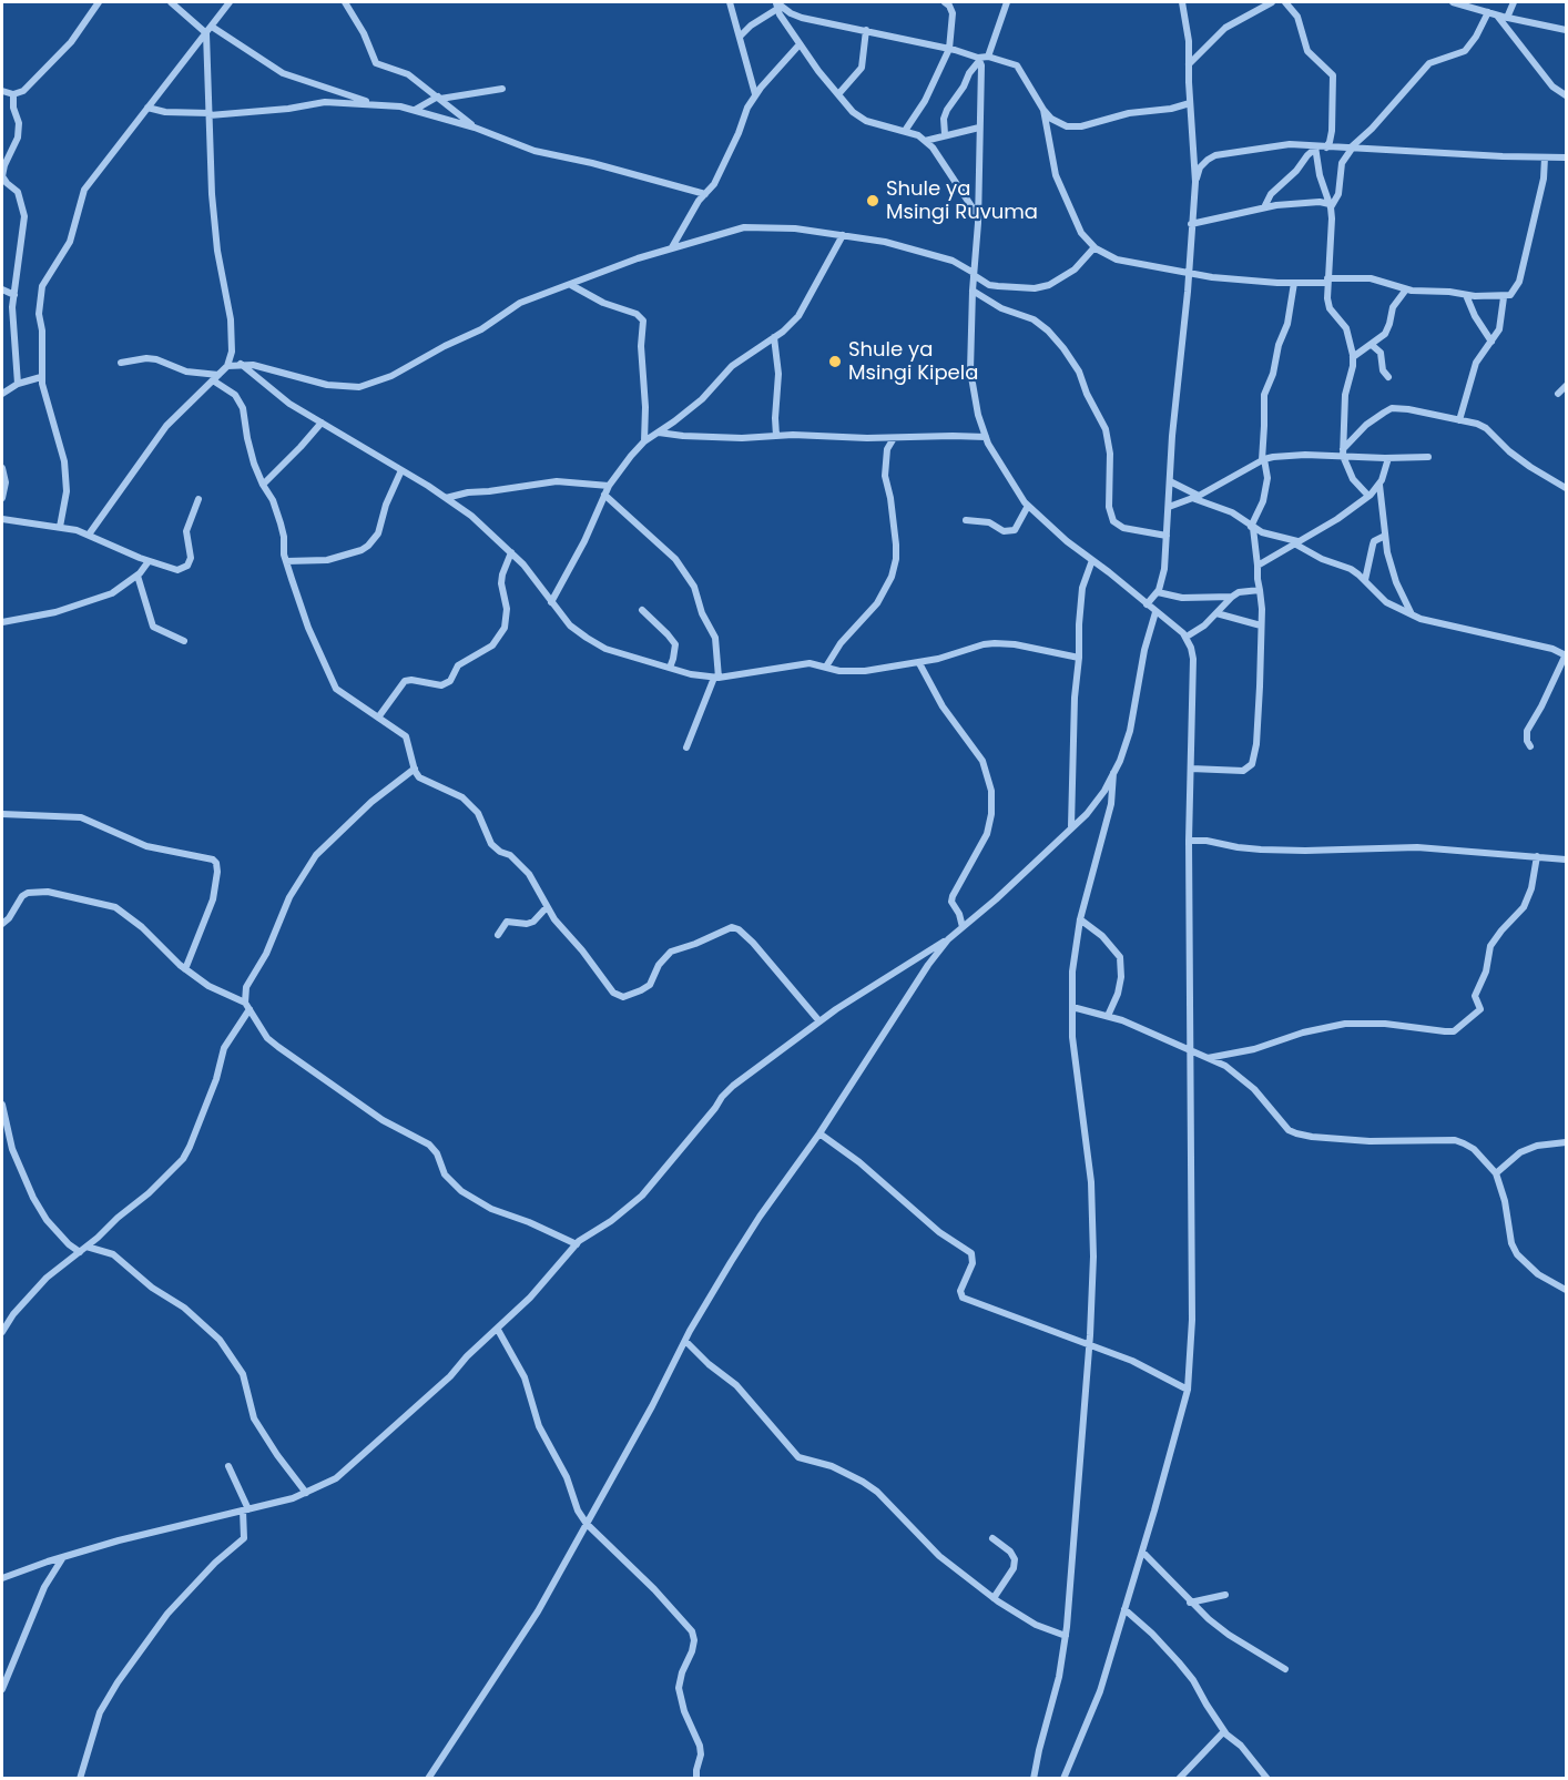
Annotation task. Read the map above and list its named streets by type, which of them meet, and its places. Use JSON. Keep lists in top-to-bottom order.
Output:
{
  "places": ["Shule ya Msingi Ruvuma", "Shule ya Msingi Kipela"]
}
